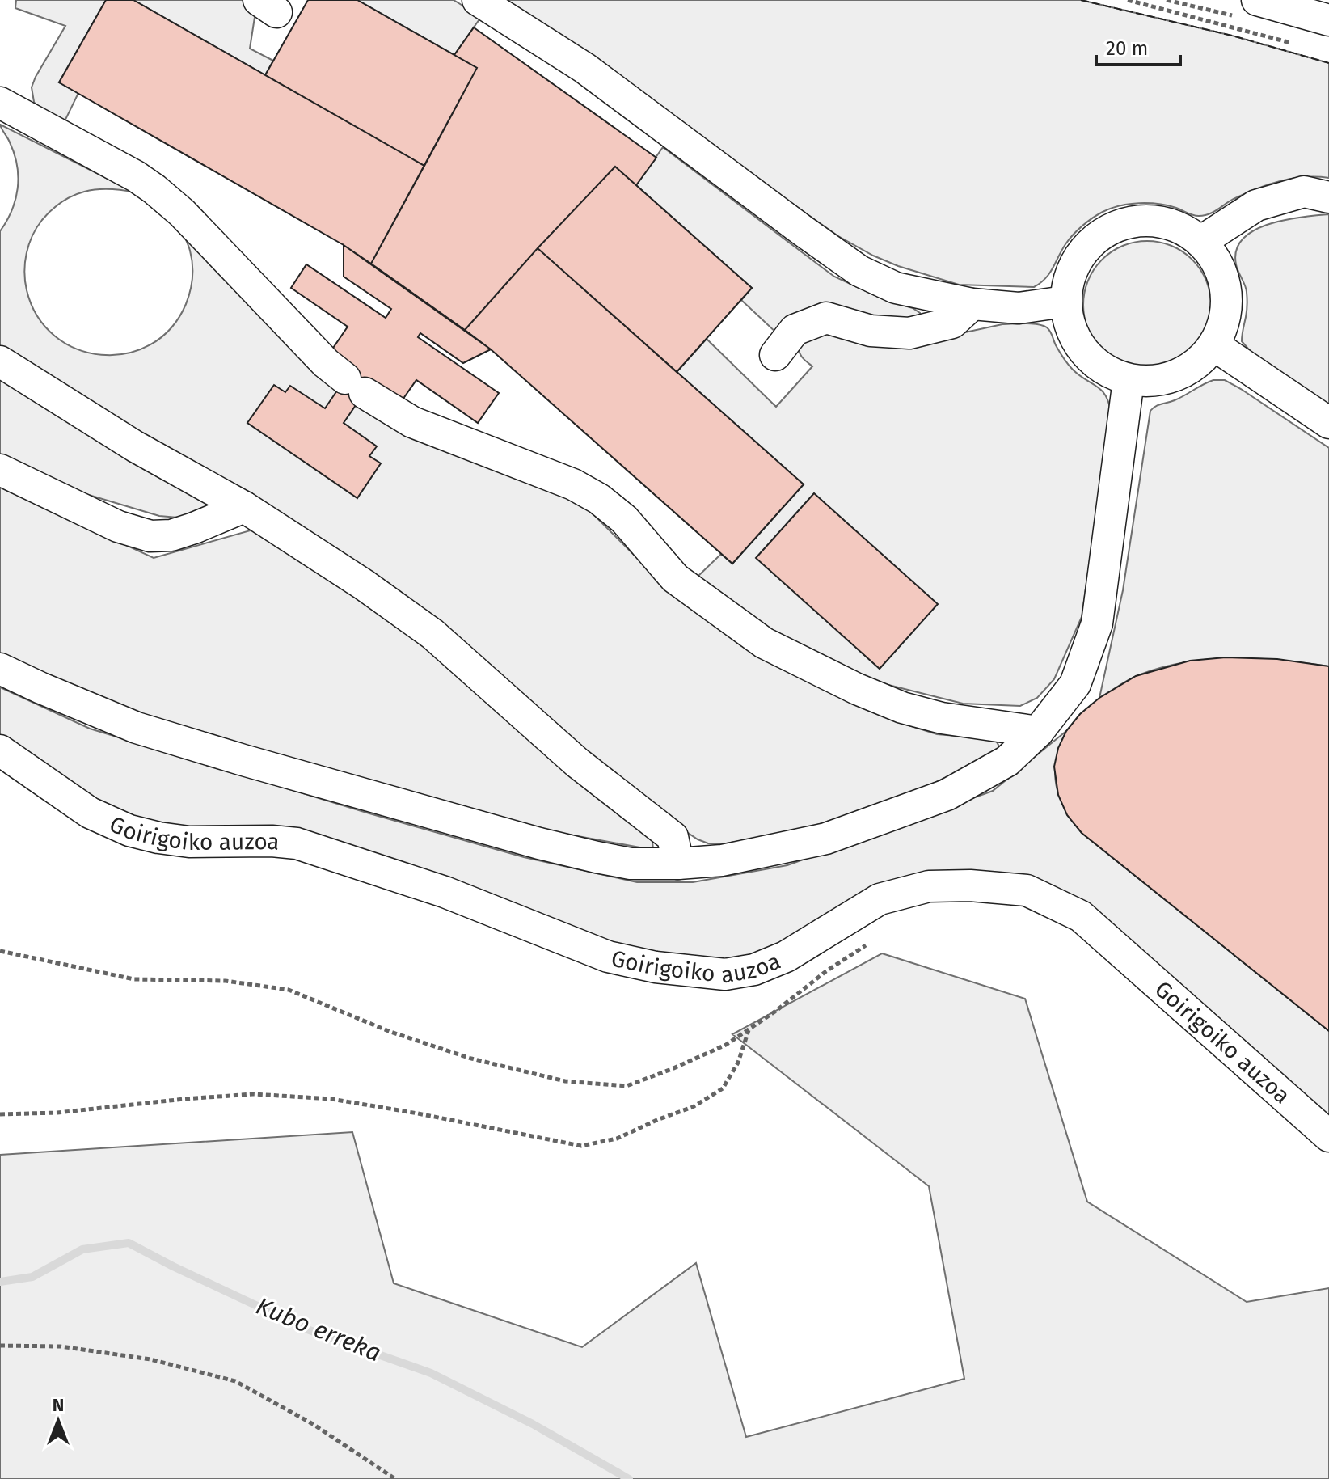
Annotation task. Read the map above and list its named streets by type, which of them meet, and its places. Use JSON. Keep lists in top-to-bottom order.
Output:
{
  "streets": {
    "street": ["Goirigoiko auzoa"]
  },
  "water": ["Kubo erreka"],
  "scale_bar": "20 m",
  "north": "top"
}
